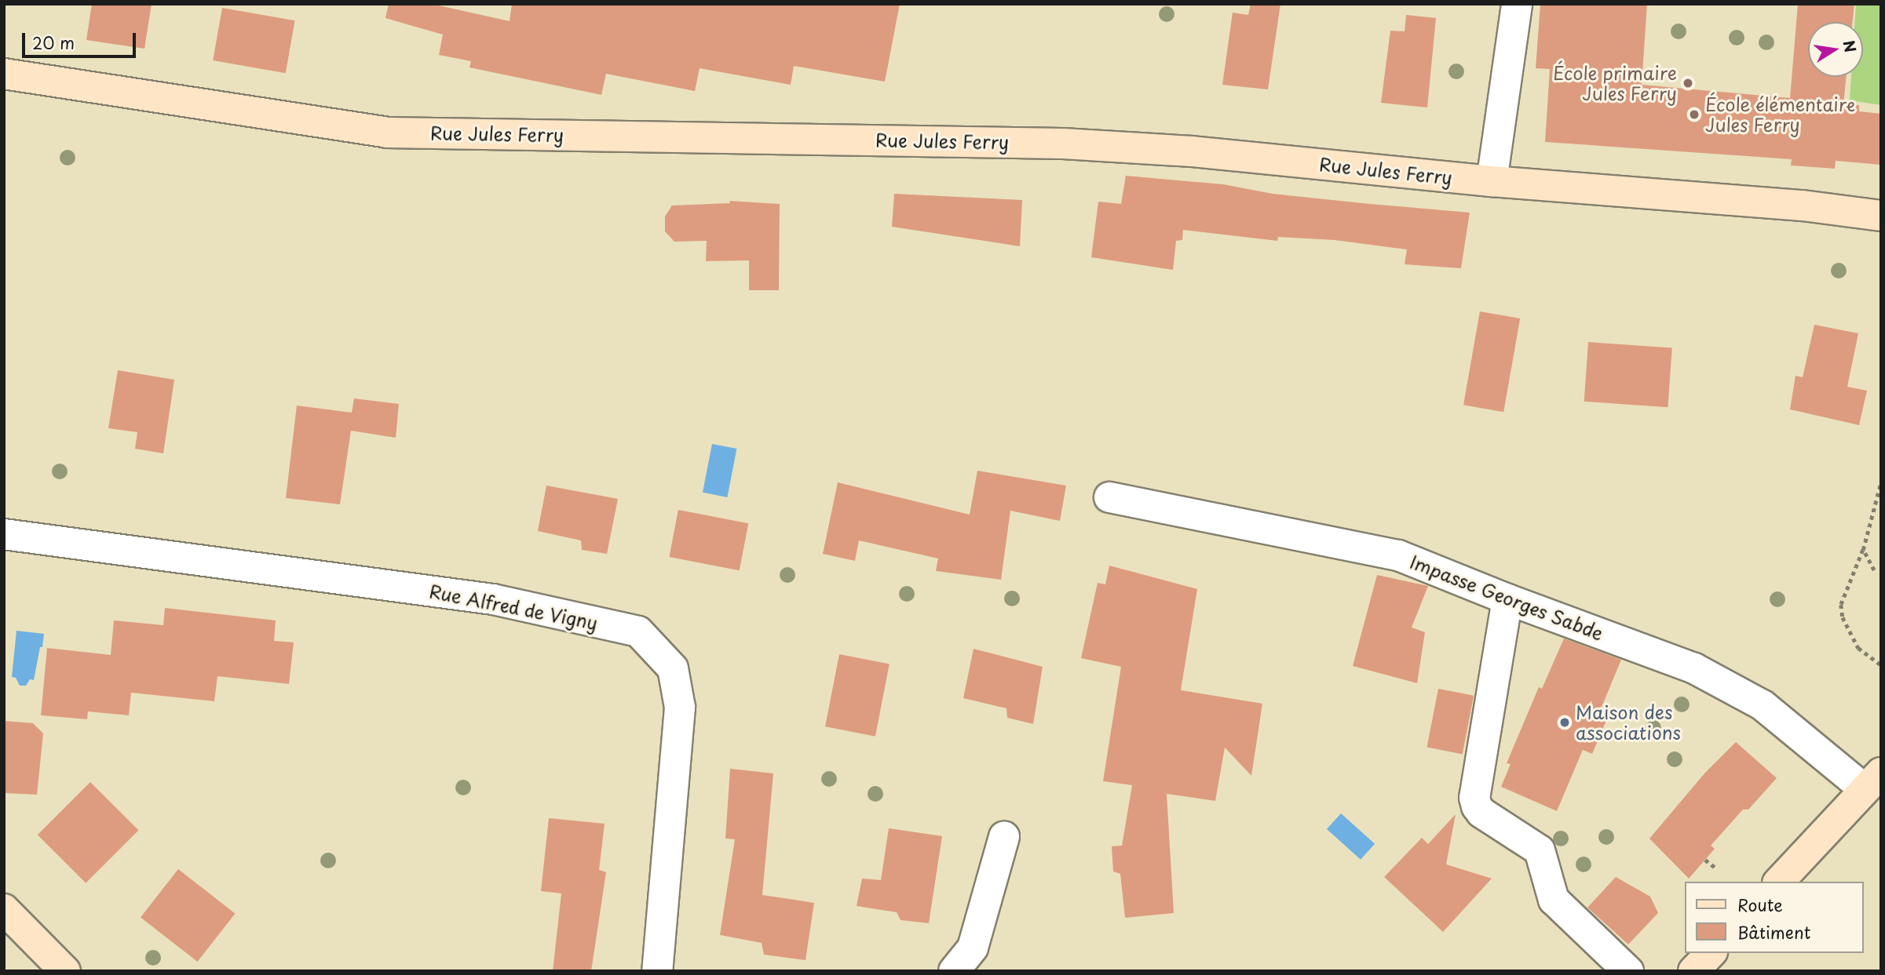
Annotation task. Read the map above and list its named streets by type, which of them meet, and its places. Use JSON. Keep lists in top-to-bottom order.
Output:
{
  "streets": {
    "street": ["Rue Jules Ferry", "Impasse Georges Sabde", "Rue Alfred de Vigny"]
  },
  "places": ["École primaire Jules Ferry", "École élémentaire Jules Ferry", "Maison des associations"],
  "legend": ["Route", "Bâtiment"],
  "scale_bar": "20 m",
  "north": "right"
}
